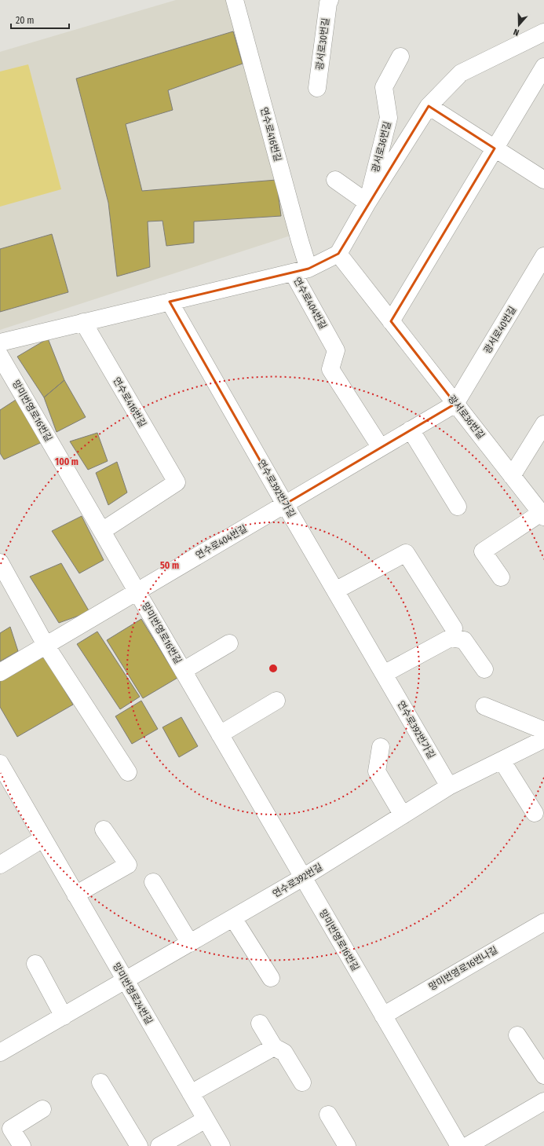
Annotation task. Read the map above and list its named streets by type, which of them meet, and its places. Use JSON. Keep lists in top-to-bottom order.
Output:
{
  "streets": {
    "street": [
      "광서로30번길",
      "연수로416번길",
      "광서로36번길",
      "연수로404번길",
      "광서로40번길",
      "망미번영로16번길",
      "연수로392번가길",
      "연수로392번길",
      "망미번영로16번나길",
      "망미번영로24번길"
    ]
  },
  "crossings": [
    ["연수로416번길", "연수로404번길"],
    ["연수로416번길", "망미번영로16번길"],
    ["광서로36번길", "연수로404번길"],
    ["광서로36번길", "광서로40번길"],
    ["연수로404번길", "광서로40번길"],
    ["연수로404번길", "망미번영로16번길"],
    ["연수로404번길", "연수로392번가길"],
    ["망미번영로16번길", "연수로392번길"],
    ["망미번영로16번길", "망미번영로16번나길"],
    ["연수로392번가길", "연수로392번길"],
    ["연수로392번길", "망미번영로24번길"]
  ],
  "scale_bar": "20 m",
  "north": "bottom",
  "rings": ["100 m", "50 m"]
}
